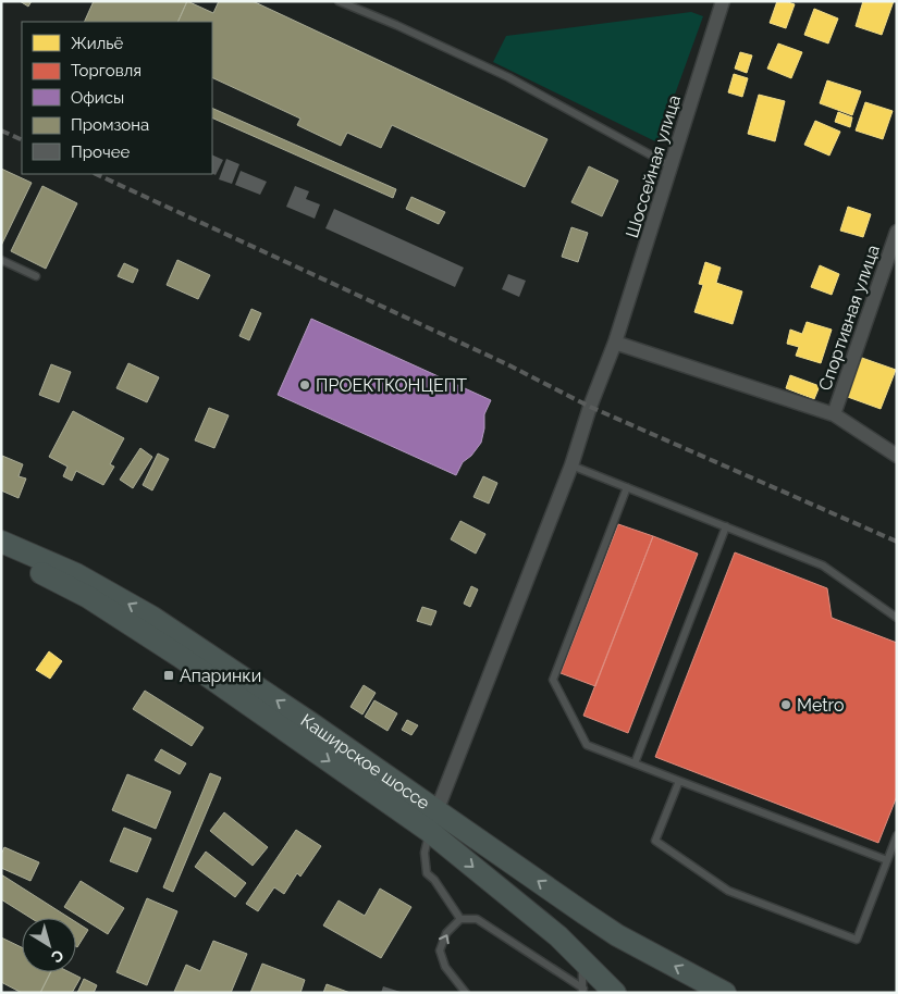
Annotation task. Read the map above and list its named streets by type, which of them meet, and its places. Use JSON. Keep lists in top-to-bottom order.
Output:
{
  "streets": {
    "main road": ["Каширское шоссе"],
    "street": ["Шоссейная улица", "Спортивная улица"]
  },
  "crossings": [
    ["Шоссейная улица", "Каширское шоссе"]
  ],
  "places": {
    "other": ["ПРОЕКТКОНЦЕПТ", "Metro"],
    "transit": ["Апаринки"]
  },
  "legend": [
    "Жильё",
    "Торговля",
    "Офисы",
    "Промзона",
    "Прочее"
  ],
  "north": "bottom right"
}
